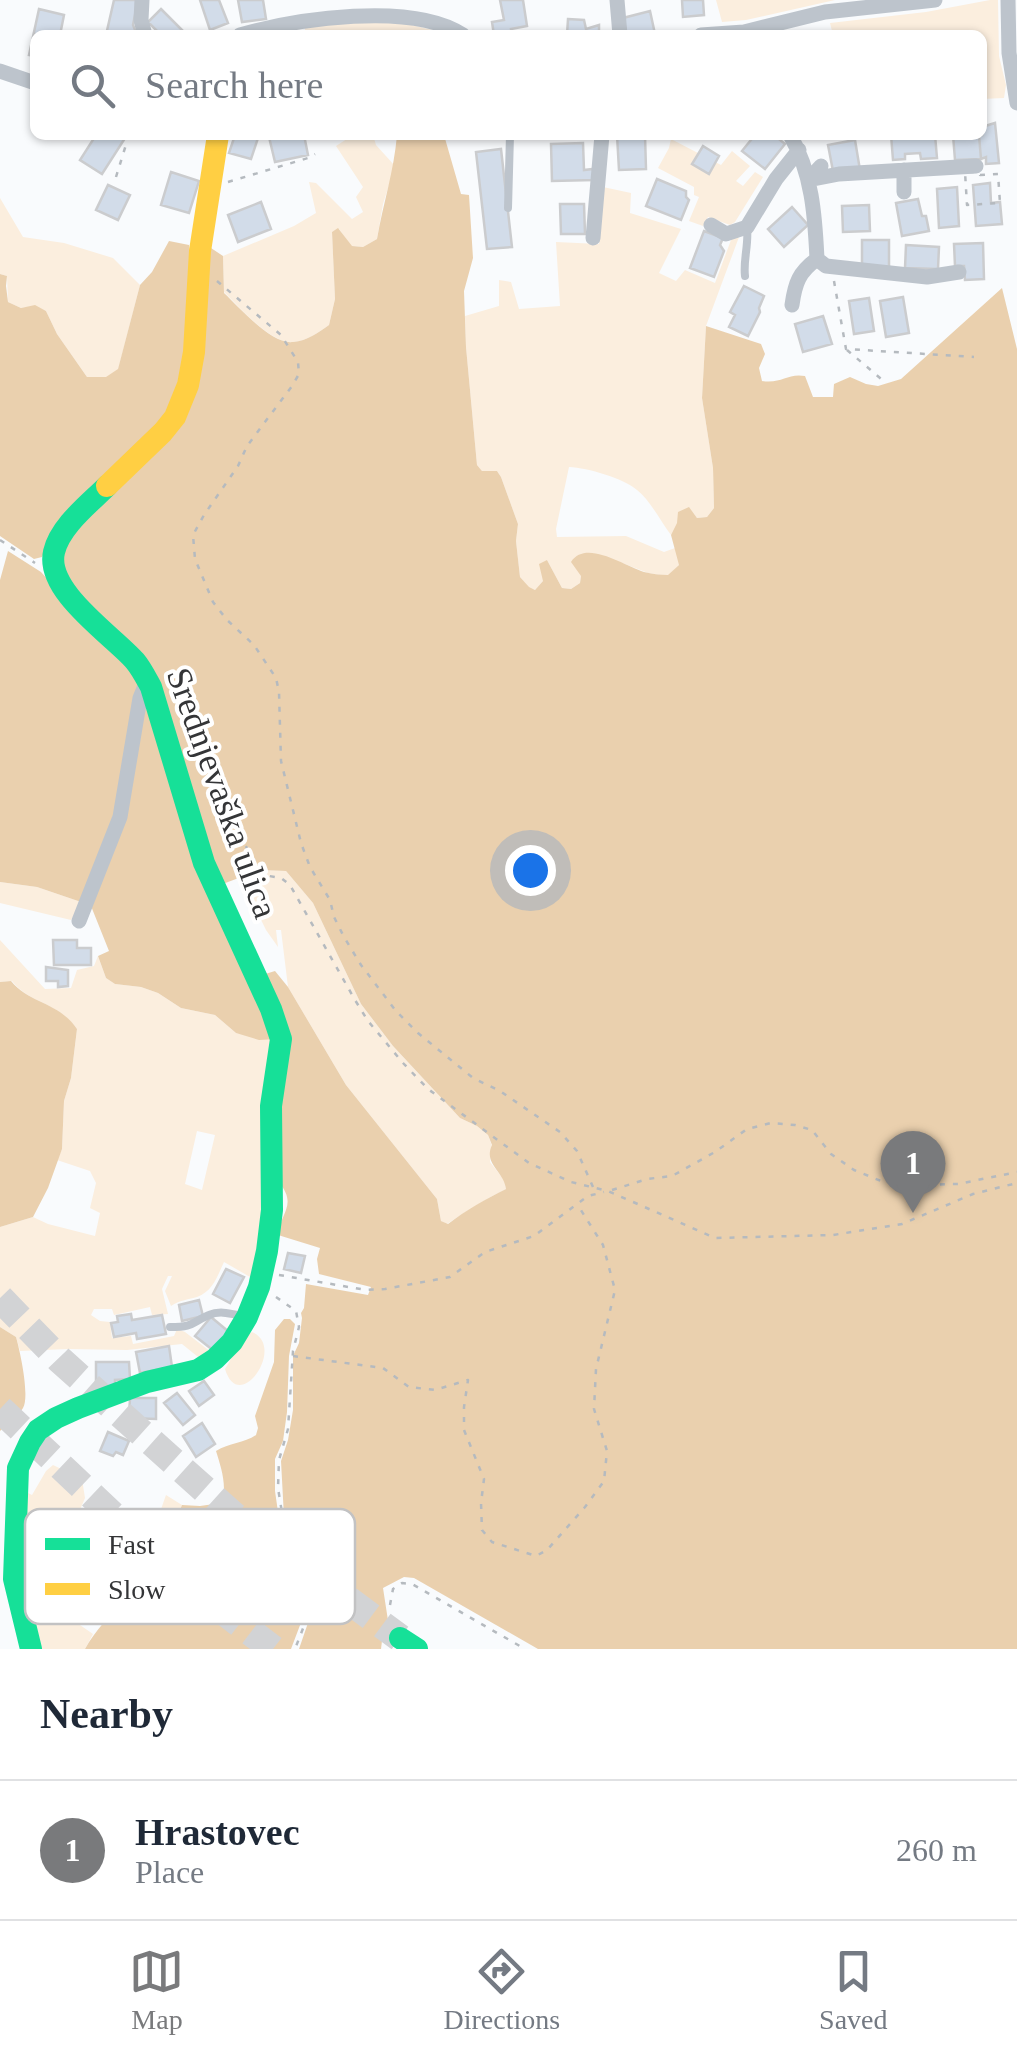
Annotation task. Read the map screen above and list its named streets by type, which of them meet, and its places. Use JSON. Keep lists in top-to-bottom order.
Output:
{
  "streets": {
    "street": ["Srednjevaška ulica"]
  },
  "legend": ["Fast", "Slow"],
  "page": {
    "search": "Search here",
    "pins": "1",
    "heading": "Nearby",
    "list": [
      {
        "mark": "1",
        "name": "Hrastovec",
        "note": "Place",
        "value": "260 m"
      }
    ],
    "nav": ["Map", "Directions", "Saved"]
  }
}
